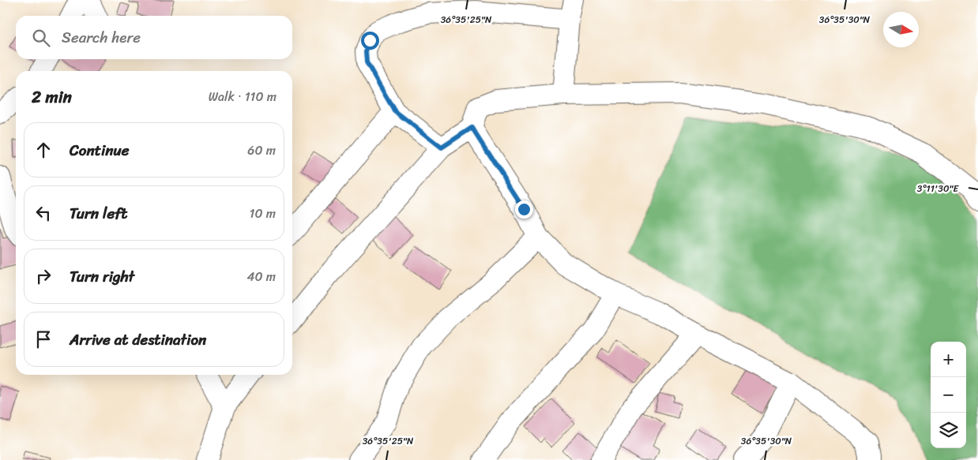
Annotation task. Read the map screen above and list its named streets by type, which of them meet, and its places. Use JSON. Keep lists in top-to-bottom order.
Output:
{
  "north": "right",
  "page": {
    "search": "Search here",
    "heading": ["2 min", "Walk · 110 m"],
    "list": [
      ["Continue", "60 m"],
      ["Turn left", "10 m"],
      ["Turn right", "40 m"],
      "Arrive at destination"
    ],
    "map_buttons": ["+", "−"]
  },
  "coordinates": ["36°35'25\"N", "36°35'30\"N", "3°11'30\"E"]
}
